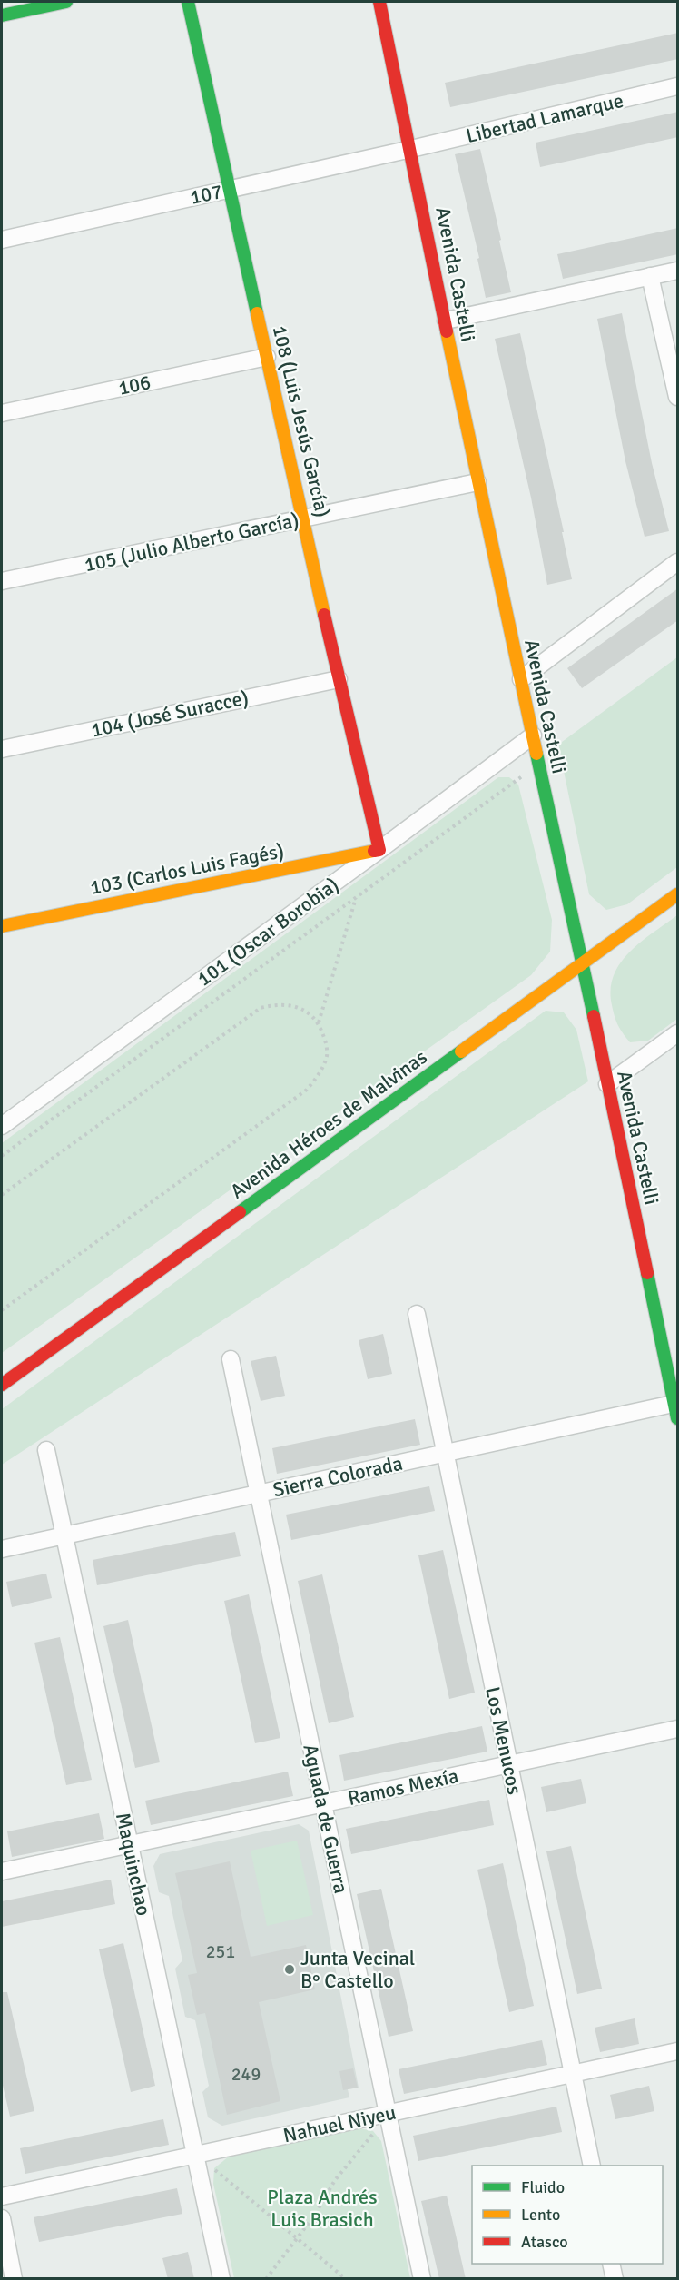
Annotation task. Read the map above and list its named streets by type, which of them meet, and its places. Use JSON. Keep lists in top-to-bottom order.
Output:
{
  "streets": {
    "main road": [
      "Avenida Castelli",
      "108 (Luis Jesús García)",
      "103 (Carlos Luis Fagés)",
      "Avenida Héroes de Malvinas"
    ],
    "street": [
      "Libertad Lamarque",
      "107",
      "106",
      "105 (Julio Alberto García)",
      "104 (José Suracce)",
      "101 (Oscar Borobia)",
      "Sierra Colorada",
      "Los Menucos",
      "Ramos Mexía",
      "Aguada de Guerra",
      "Maquinchao",
      "Nahuel Niyeu"
    ]
  },
  "crossings": [
    ["Libertad Lamarque", "107"],
    ["Libertad Lamarque", "Avenida Castelli"],
    ["107", "Avenida Castelli"],
    ["107", "108 (Luis Jesús García)"],
    ["Avenida Castelli", "105 (Julio Alberto García)"],
    ["Avenida Castelli", "101 (Oscar Borobia)"],
    ["Avenida Castelli", "Avenida Héroes de Malvinas"],
    ["Avenida Castelli", "Sierra Colorada"],
    ["106", "108 (Luis Jesús García)"],
    ["108 (Luis Jesús García)", "105 (Julio Alberto García)"],
    ["108 (Luis Jesús García)", "104 (José Suracce)"],
    ["108 (Luis Jesús García)", "103 (Carlos Luis Fagés)"],
    ["108 (Luis Jesús García)", "101 (Oscar Borobia)"],
    ["103 (Carlos Luis Fagés)", "101 (Oscar Borobia)"],
    ["Sierra Colorada", "Los Menucos"],
    ["Sierra Colorada", "Aguada de Guerra"],
    ["Sierra Colorada", "Maquinchao"],
    ["Los Menucos", "Ramos Mexía"],
    ["Los Menucos", "Nahuel Niyeu"],
    ["Ramos Mexía", "Aguada de Guerra"],
    ["Ramos Mexía", "Maquinchao"],
    ["Aguada de Guerra", "Nahuel Niyeu"],
    ["Maquinchao", "Nahuel Niyeu"]
  ],
  "parks": ["Plaza Andrés Luis Brasich"],
  "places": ["Junta Vecinal B° Castello"],
  "house_numbers": ["251", "249"],
  "legend": ["Fluido", "Lento", "Atasco"]
}
